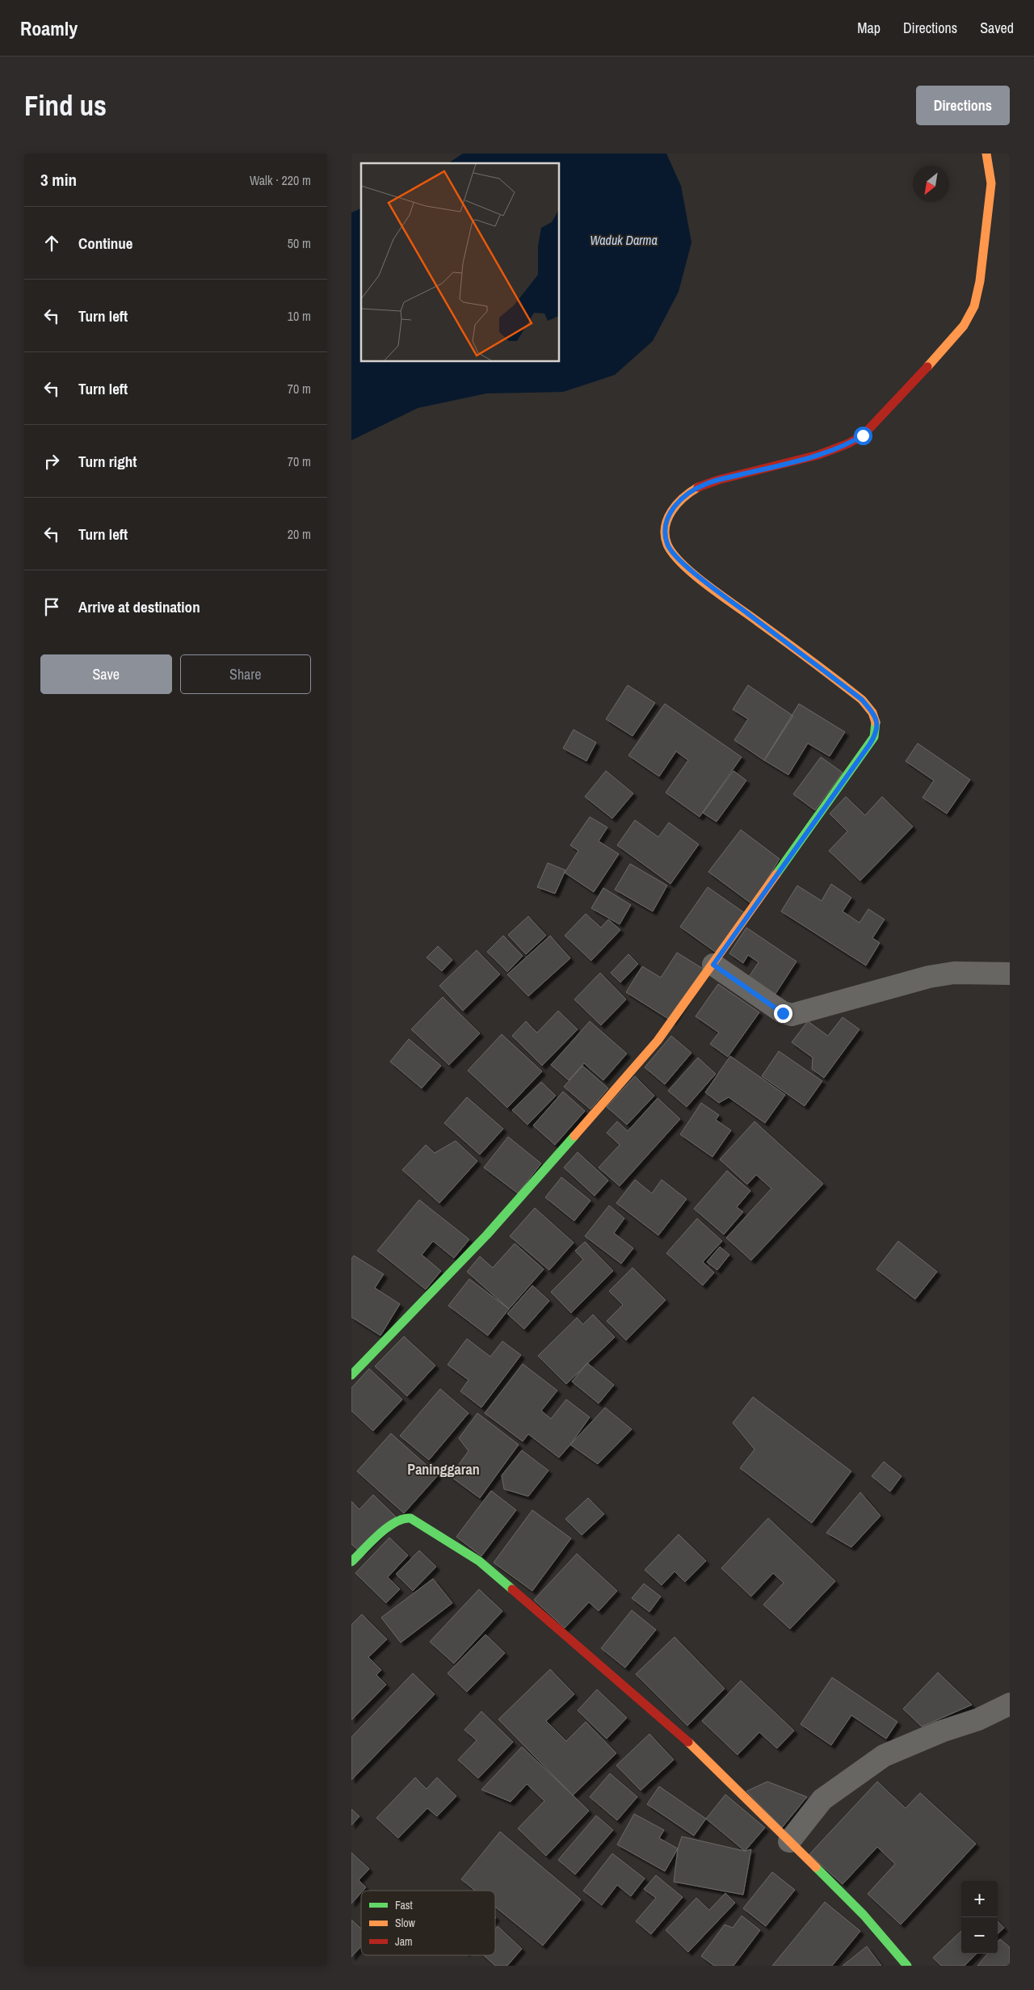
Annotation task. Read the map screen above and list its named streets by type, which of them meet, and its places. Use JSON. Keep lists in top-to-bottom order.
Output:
{
  "districts": ["Paninggaran"],
  "water": ["Waduk Darma"],
  "legend": ["Fast", "Slow", "Jam"],
  "north": "bottom left",
  "page": {
    "header": "Roamly",
    "nav": ["Map", "Directions", "Saved"],
    "buttons": [
      "Directions",
      ["Save", "Share"]
    ],
    "title": "Find us",
    "heading": ["3 min", "Walk · 220 m"],
    "list": [
      ["Continue", "50 m"],
      ["Turn left", "10 m"],
      ["Turn left", "70 m"],
      ["Turn right", "70 m"],
      ["Turn left", "20 m"],
      "Arrive at destination"
    ],
    "map_buttons": ["+", "−"]
  }
}
